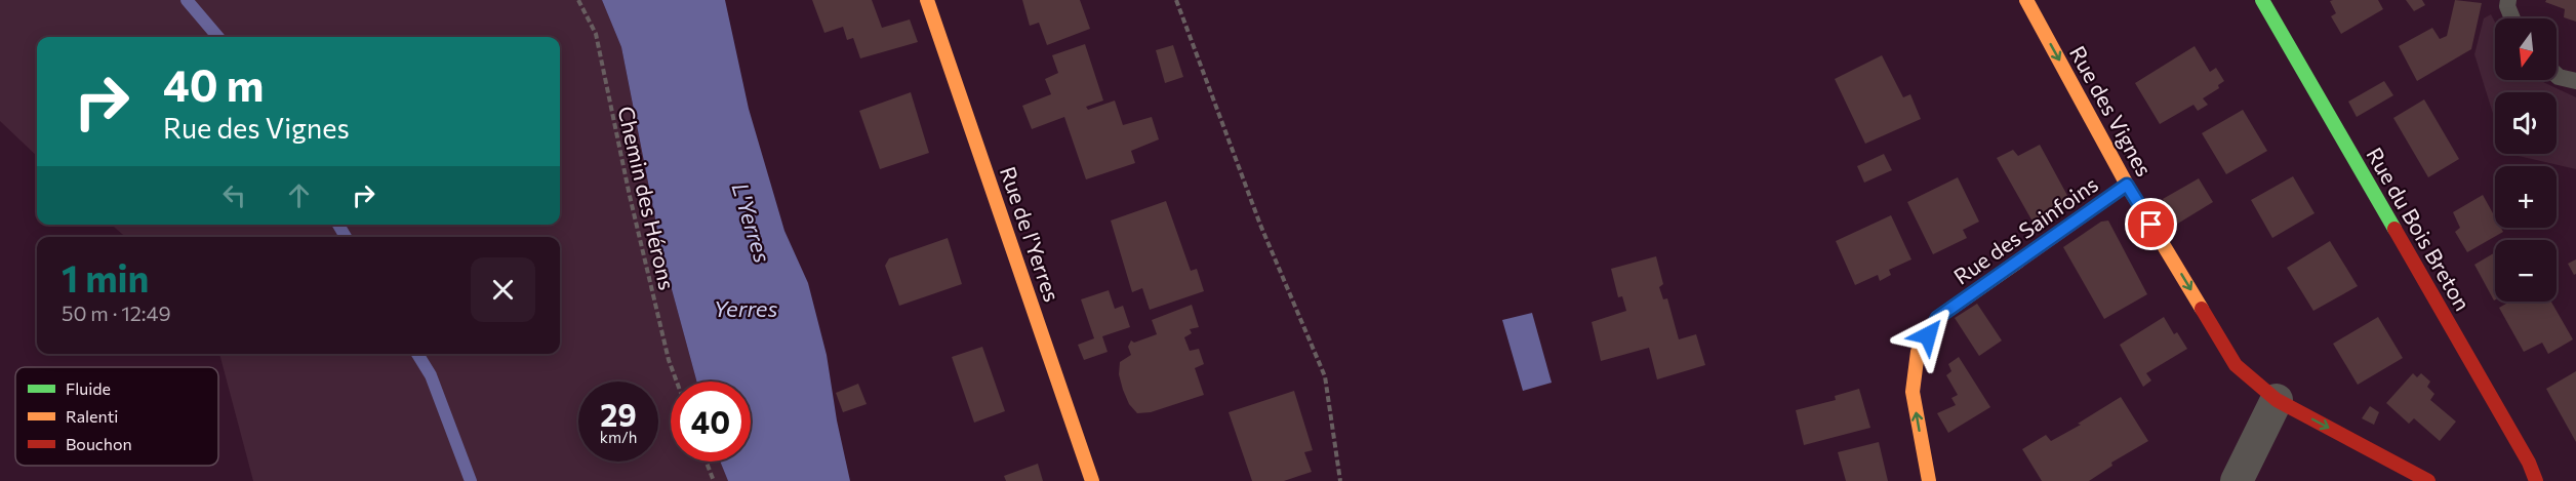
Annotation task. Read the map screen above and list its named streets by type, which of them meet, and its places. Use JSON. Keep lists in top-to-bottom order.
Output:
{
  "streets": {
    "street": [
      "Rue des Vignes",
      "Rue du Bois Breton",
      "Rue des Sainfoins",
      "Rue de l'Yerres"
    ],
    "path": ["Chemin des Hérons"]
  },
  "crossings": [
    ["Rue des Vignes", "Rue des Sainfoins"]
  ],
  "one_way": ["Rue des Vignes", "Rue des Sainfoins"],
  "water": ["L'Yerres", "Yerres"],
  "legend": ["Fluide", "Ralenti", "Bouchon"],
  "north": "bottom",
  "page": {
    "map_buttons": ["+", "−"],
    "turn": ["40 m", "Rue des Vignes"],
    "heading": ["1 min", "50 m · 12:49"],
    "speed": "29 km/h",
    "limit": "40"
  }
}
